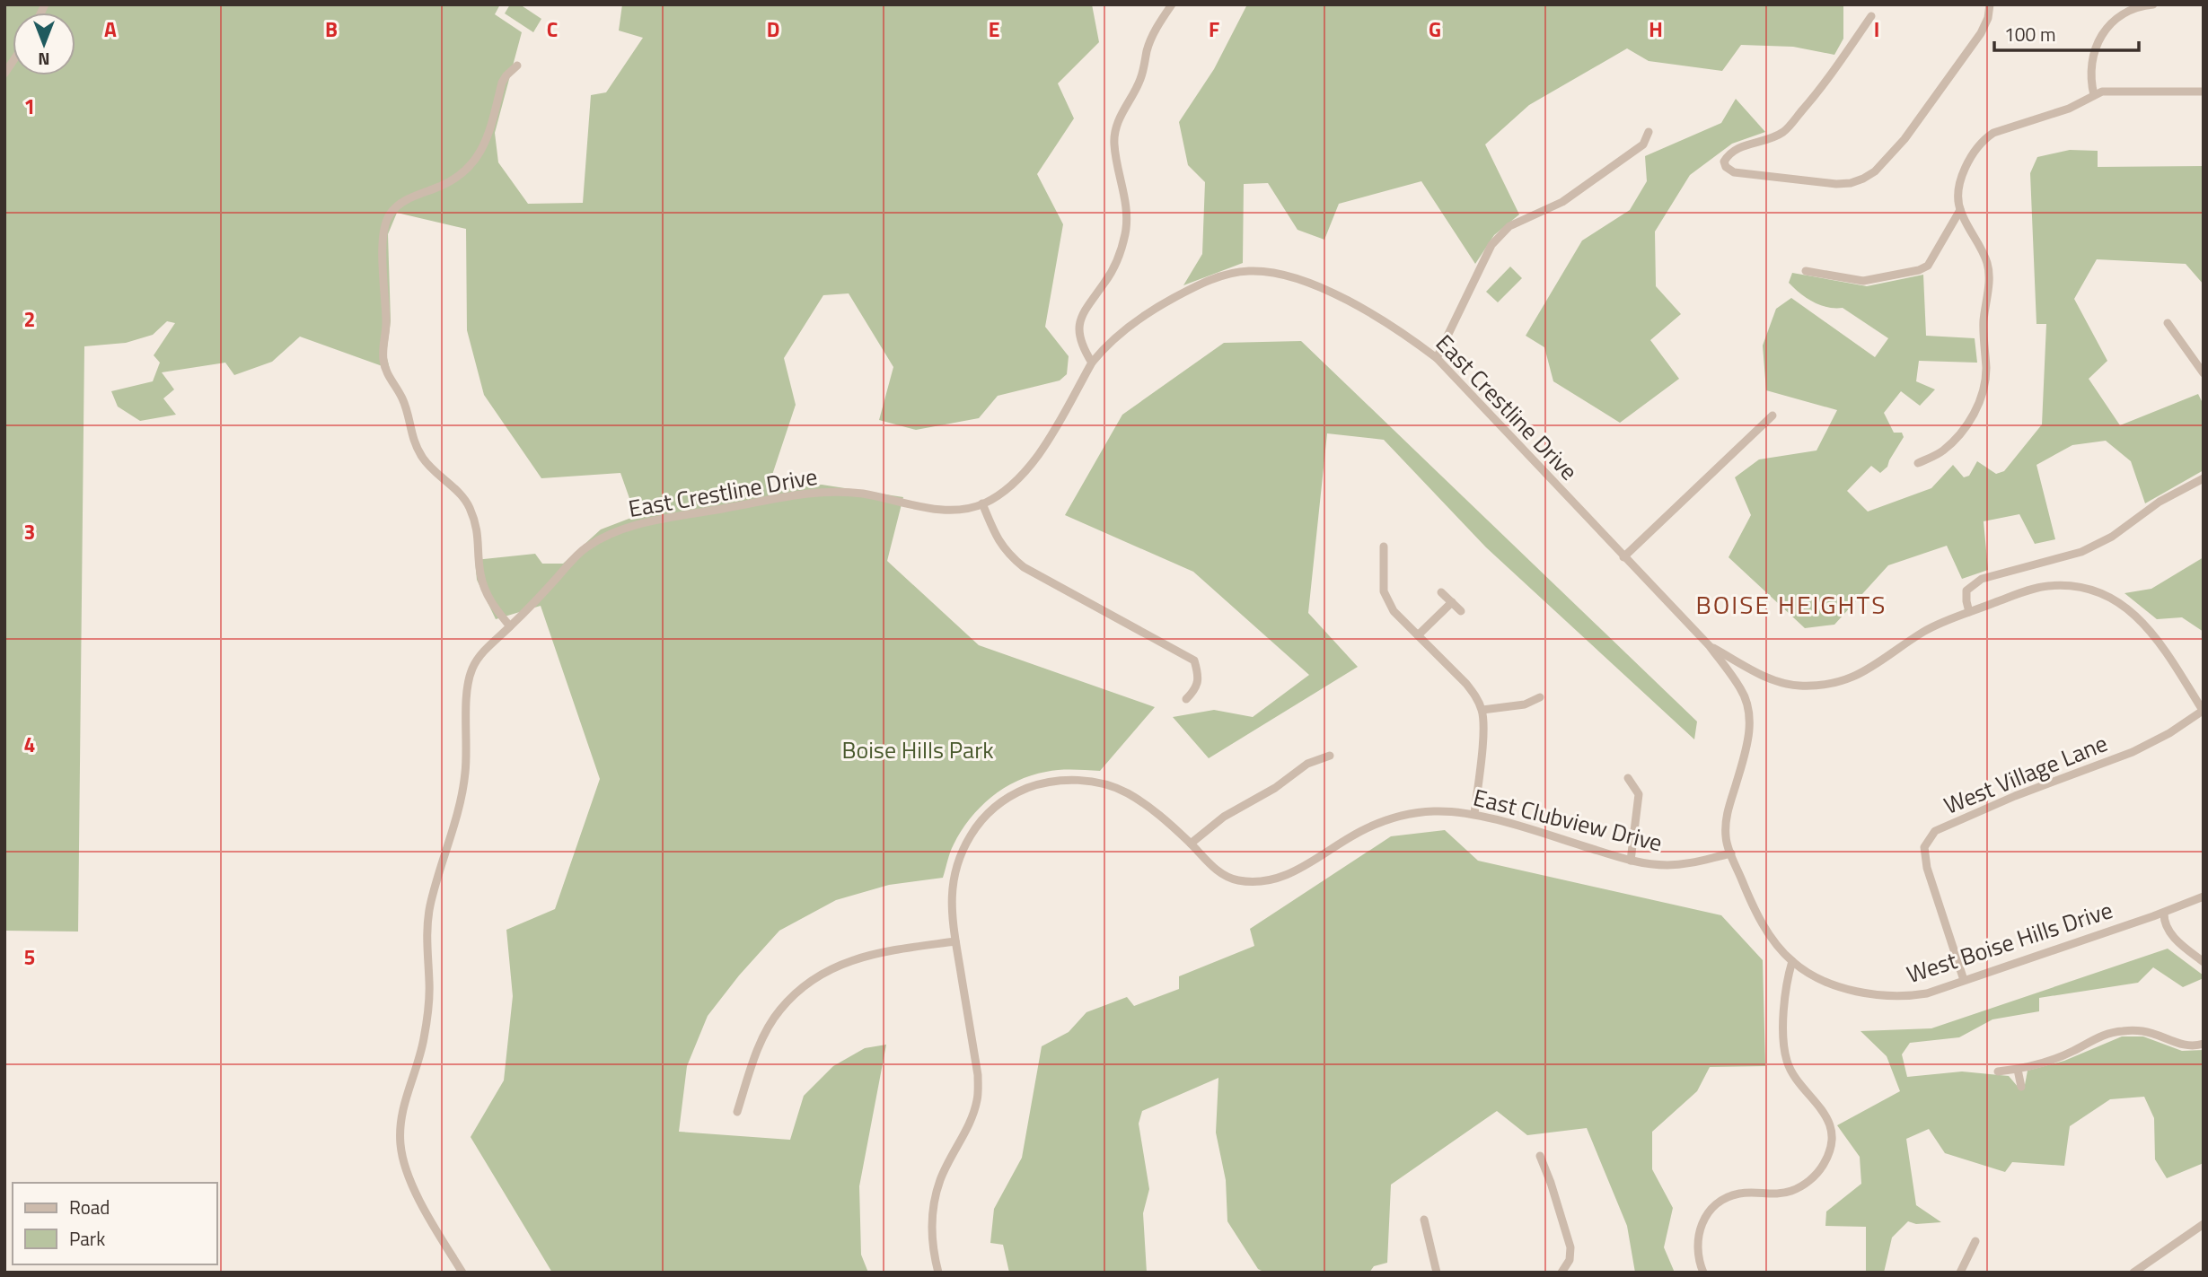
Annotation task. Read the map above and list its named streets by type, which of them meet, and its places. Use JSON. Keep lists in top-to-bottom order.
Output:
{
  "streets": {
    "street": [
      "East Crestline Drive",
      "West Village Lane",
      "East Clubview Drive",
      "West Boise Hills Drive"
    ]
  },
  "crossings": [
    ["West Village Lane", "West Boise Hills Drive"]
  ],
  "districts": ["BOISE HEIGHTS"],
  "parks": ["Boise Hills Park"],
  "legend": ["Road", "Park"],
  "scale_bar": "100 m",
  "north": "bottom",
  "grid": {
    "columns": [
      "A",
      "B",
      "C",
      "D",
      "E",
      "F",
      "G",
      "H",
      "I"
    ],
    "rows": [
      "1",
      "2",
      "3",
      "4",
      "5"
    ]
  }
}
